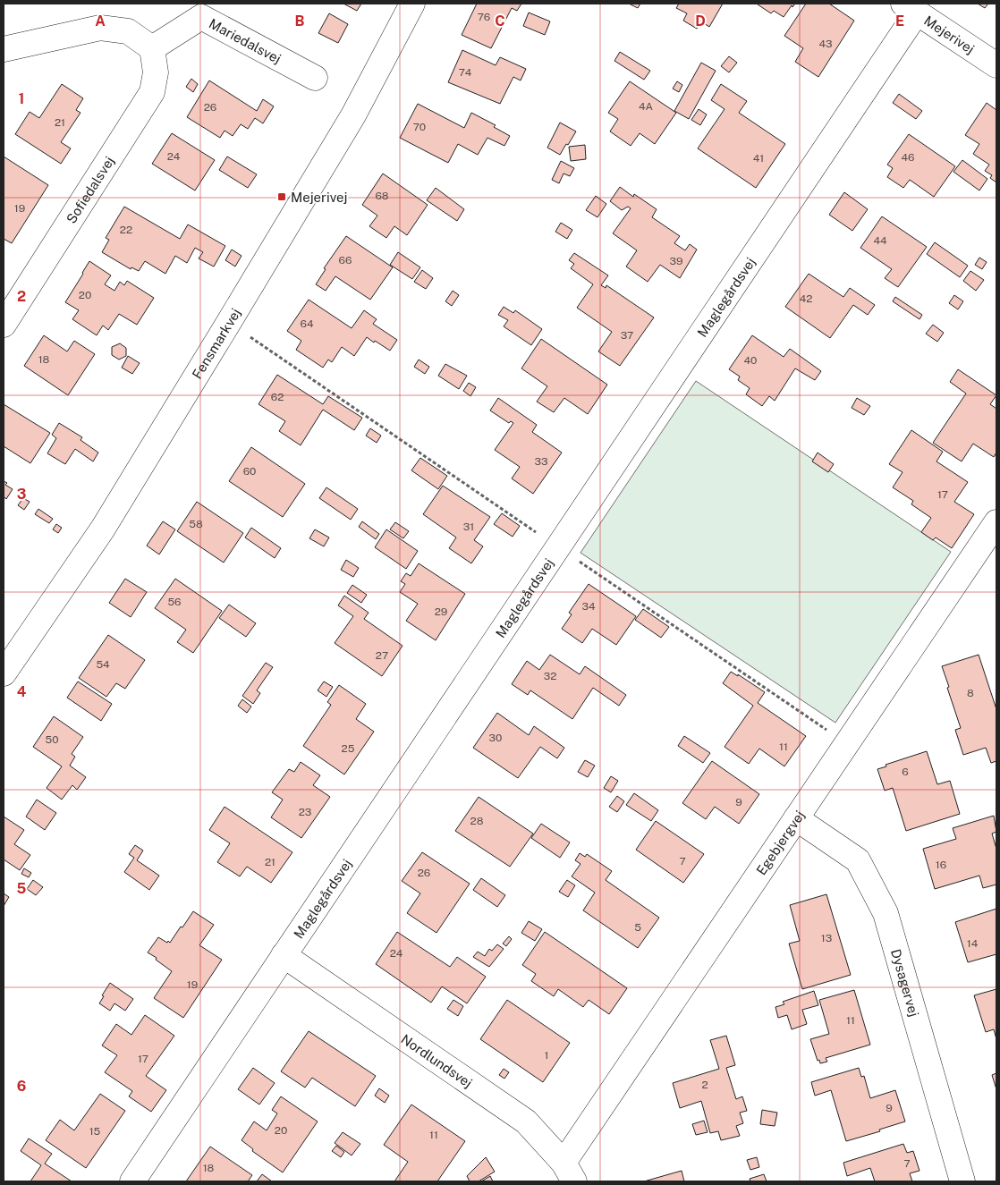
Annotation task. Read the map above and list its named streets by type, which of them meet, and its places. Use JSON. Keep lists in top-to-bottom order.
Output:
{
  "streets": {
    "street": [
      "Mejerivej",
      "Mariedalsvej",
      "Sofiedalsvej",
      "Maglegårdsvej",
      "Fensmarkvej",
      "Egebjergvej",
      "Dysagervej",
      "Nordlundsvej"
    ]
  },
  "crossings": [
    ["Mejerivej", "Maglegårdsvej"],
    ["Mariedalsvej", "Sofiedalsvej"],
    ["Maglegårdsvej", "Nordlundsvej"],
    ["Egebjergvej", "Dysagervej"],
    ["Egebjergvej", "Nordlundsvej"]
  ],
  "places": {
    "transit": ["Mejerivej"]
  },
  "house_numbers": [
    "76",
    "43",
    "74",
    "4A",
    "26",
    "21",
    "70",
    "24",
    "46",
    "41",
    "68",
    "19",
    "22",
    "44",
    "66",
    "39",
    "20",
    "42",
    "64",
    "37",
    "18",
    "40",
    "62",
    "33",
    "60",
    "17",
    "58",
    "31",
    "56",
    "34",
    "29",
    "27",
    "54",
    "32",
    "8",
    "30",
    "50",
    "11",
    "25",
    "6",
    "9",
    "23",
    "28",
    "7",
    "21",
    "16",
    "26",
    "5",
    "13",
    "14",
    "24",
    "19",
    "11",
    "1",
    "17",
    "2",
    "9",
    "20",
    "15",
    "11",
    "7",
    "18"
  ],
  "grid": {
    "columns": [
      "A",
      "B",
      "C",
      "D",
      "E"
    ],
    "rows": [
      "1",
      "2",
      "3",
      "4",
      "5",
      "6"
    ]
  }
}
